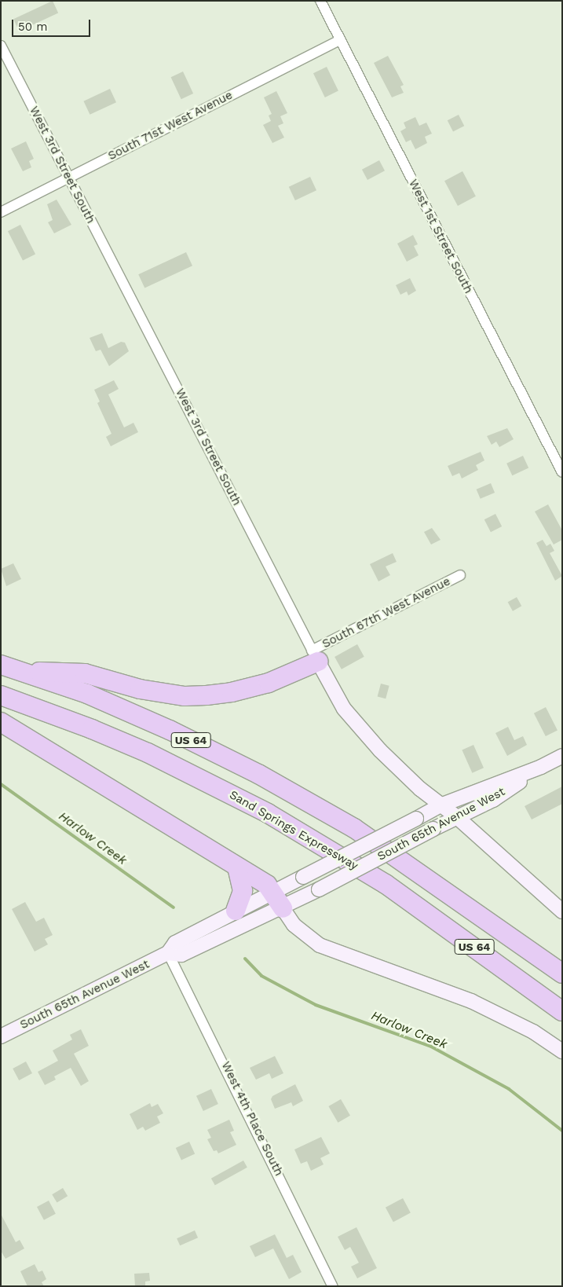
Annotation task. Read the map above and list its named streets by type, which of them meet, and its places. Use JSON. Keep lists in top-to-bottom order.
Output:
{
  "streets": {
    "highway": ["US 64", "Sand Springs Expressway"],
    "street": [
      "South 71st West Avenue",
      "West 3rd Street South",
      "West 1st Street South",
      "South 67th West Avenue",
      "South 65th Avenue West",
      "West 4th Place South"
    ]
  },
  "crossings": [
    ["South 71st West Avenue", "West 3rd Street South"],
    ["South 71st West Avenue", "West 1st Street South"],
    ["West 3rd Street South", "South 67th West Avenue"],
    ["West 3rd Street South", "South 65th Avenue West"],
    ["South 65th Avenue West", "West 4th Place South"]
  ],
  "water": ["Harlow Creek"],
  "scale_bar": "50 m"
}
